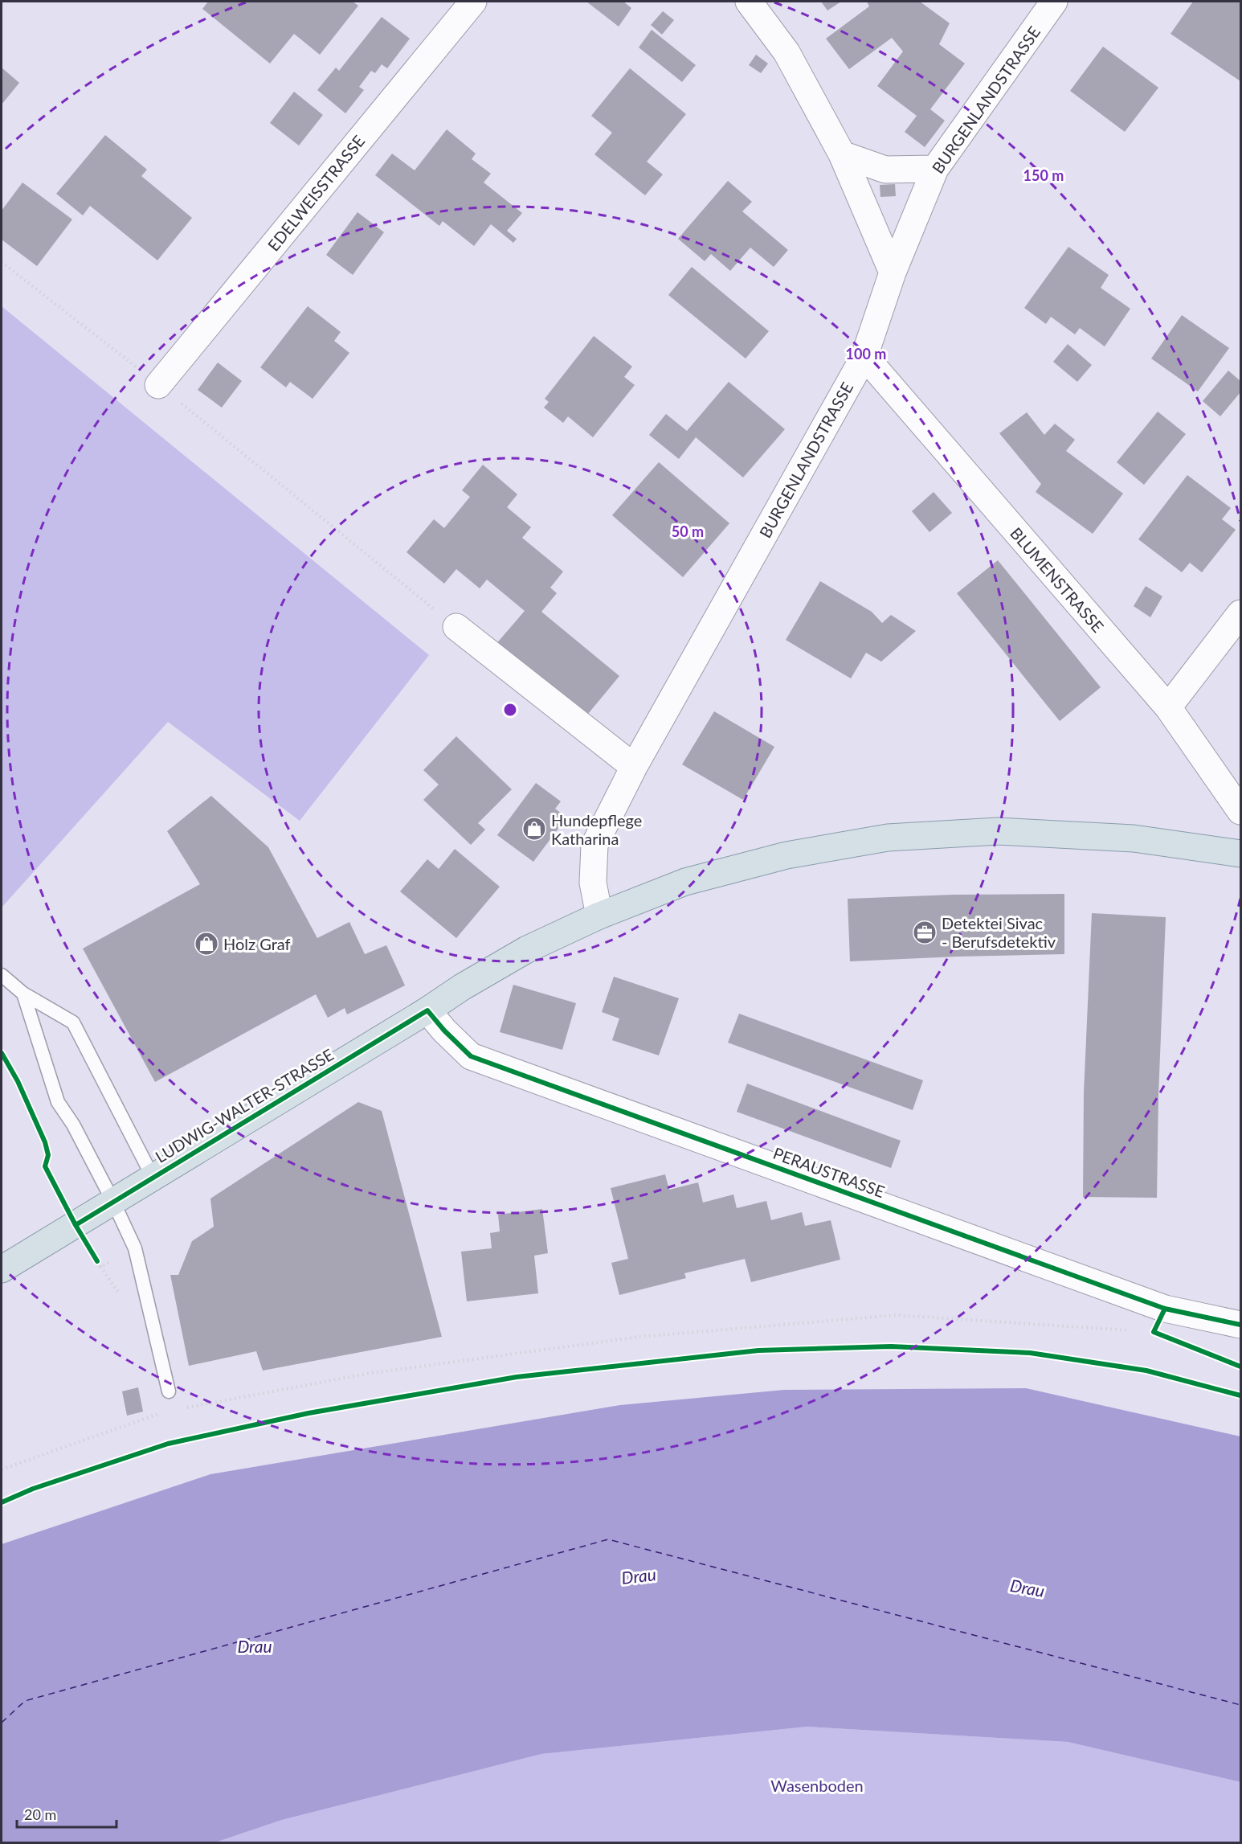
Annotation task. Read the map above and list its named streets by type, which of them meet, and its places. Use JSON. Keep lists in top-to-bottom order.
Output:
{
  "streets": {
    "main road": ["LUDWIG-WALTER-STRASSE"],
    "street": [
      "BURGENLANDSTRASSE",
      "EDELWEISSTRASSE",
      "BLUMENSTRASSE",
      "PERAUSTRASSE"
    ]
  },
  "crossings": [
    ["BURGENLANDSTRASSE", "BLUMENSTRASSE"],
    ["BURGENLANDSTRASSE", "LUDWIG-WALTER-STRASSE"],
    ["LUDWIG-WALTER-STRASSE", "PERAUSTRASSE"]
  ],
  "water": ["Drau"],
  "parks": ["Wasenboden"],
  "places": {
    "shop": ["Hundepflege Katharina", "Holz Graf"],
    "office": ["Detektei Sivac - Berufsdetektiv"]
  },
  "scale_bar": "20 m",
  "rings": ["150 m", "100 m", "50 m"]
}
